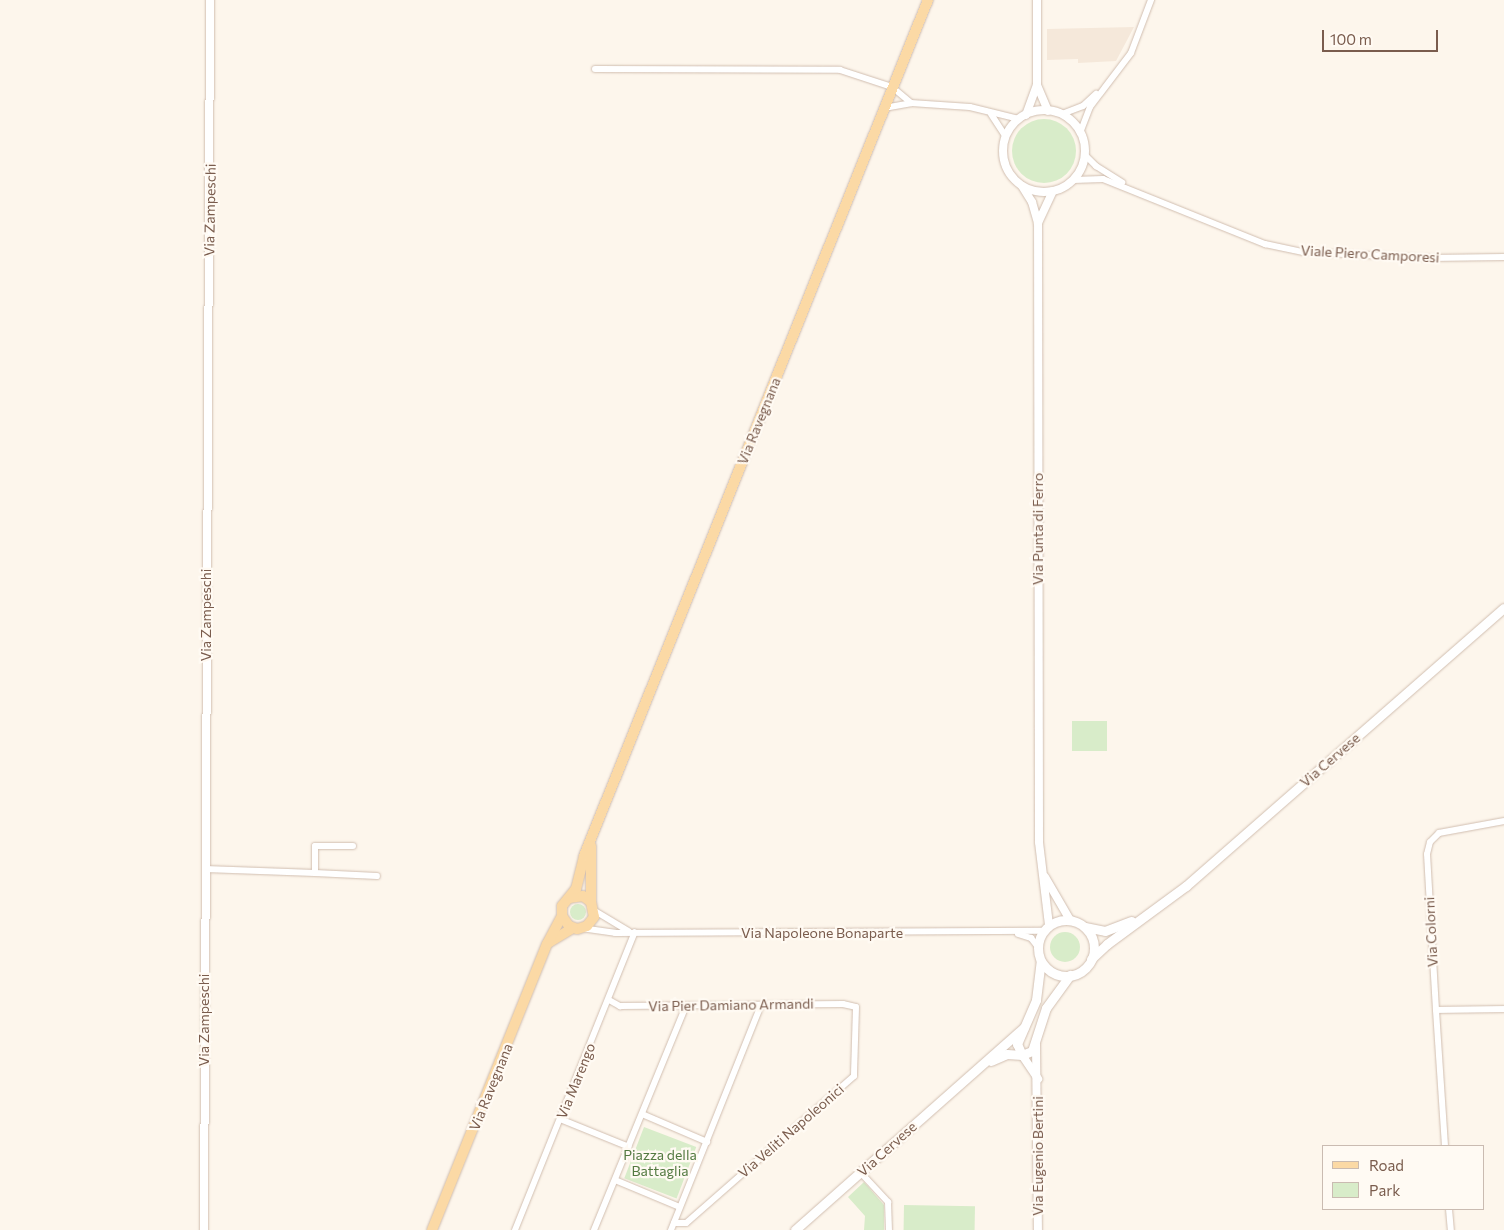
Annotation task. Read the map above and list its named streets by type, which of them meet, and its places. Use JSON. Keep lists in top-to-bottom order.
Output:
{
  "streets": {
    "main road": ["Via Ravegnana", "Via Cervese"],
    "street": [
      "Via Zampeschi",
      "Viale Piero Camporesi",
      "Via Punta di Ferro",
      "Via Colorni",
      "Via Napoleone Bonaparte",
      "Via Pier Damiano Armandi",
      "Via Marengo",
      "Via Veliti Napoleonici",
      "Via Eugenio Bertini"
    ]
  },
  "crossings": [
    ["Viale Piero Camporesi", "Via Punta di Ferro"],
    ["Via Ravegnana", "Via Napoleone Bonaparte"],
    ["Via Punta di Ferro", "Via Cervese"],
    ["Via Punta di Ferro", "Via Napoleone Bonaparte"],
    ["Via Cervese", "Via Napoleone Bonaparte"],
    ["Via Cervese", "Via Eugenio Bertini"],
    ["Via Napoleone Bonaparte", "Via Marengo"],
    ["Via Pier Damiano Armandi", "Via Marengo"],
    ["Via Pier Damiano Armandi", "Via Veliti Napoleonici"]
  ],
  "parks": ["Piazza della Battaglia"],
  "legend": ["Road", "Park"],
  "scale_bar": "100 m"
}
